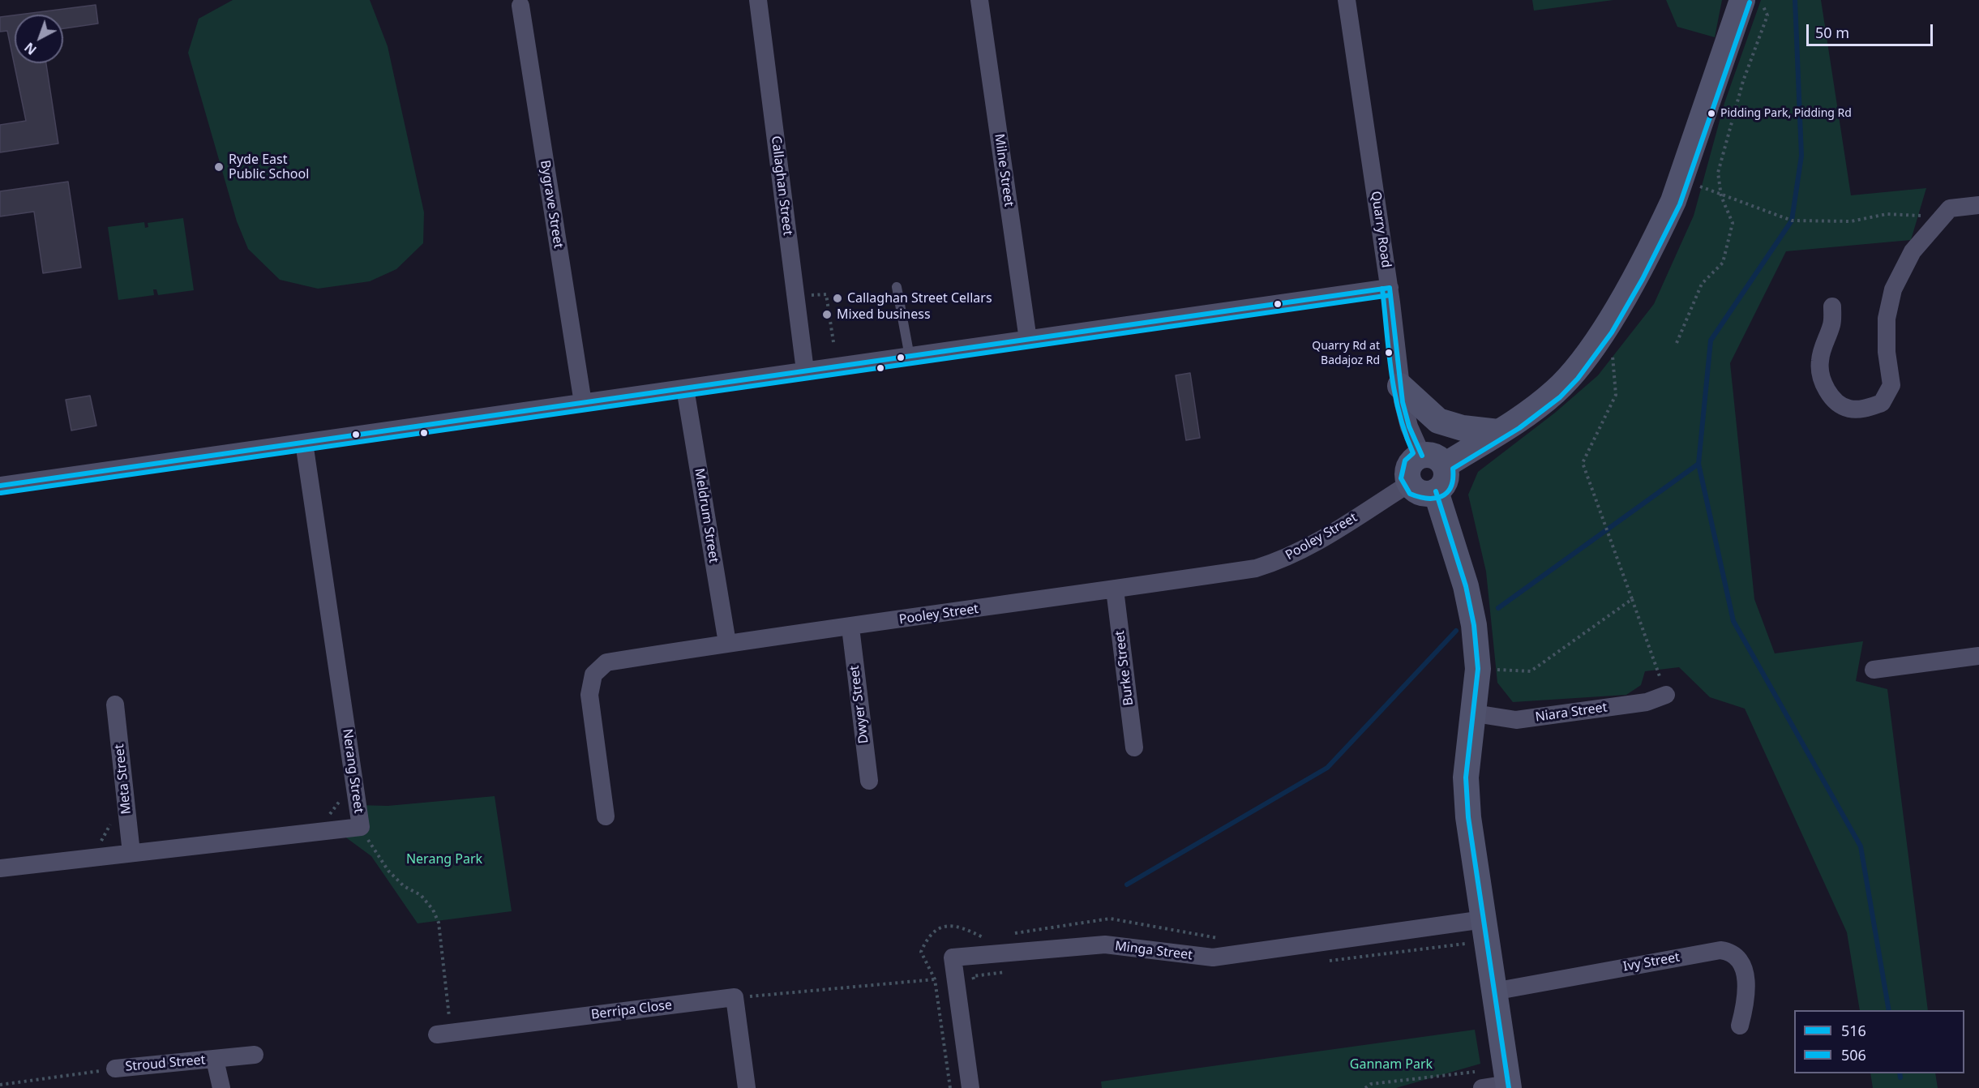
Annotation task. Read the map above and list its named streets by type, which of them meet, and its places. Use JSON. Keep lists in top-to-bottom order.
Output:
{
  "streets": {
    "street": [
      "Milne Street",
      "Callaghan Street",
      "Bygrave Street",
      "Quarry Road",
      "Meldrum Street",
      "Pooley Street",
      "Burke Street",
      "Dwyer Street",
      "Niara Street",
      "Nerang Street",
      "Meta Street",
      "Minga Street",
      "Ivy Street",
      "Berripa Close",
      "Stroud Street"
    ]
  },
  "crossings": [
    ["Quarry Road", "Pooley Street"],
    ["Meldrum Street", "Pooley Street"],
    ["Pooley Street", "Burke Street"],
    ["Pooley Street", "Dwyer Street"],
    ["Nerang Street", "Meta Street"]
  ],
  "parks": ["Nerang Park", "Gannam Park"],
  "places": [
    "Pidding Park, Pidding Rd",
    "Ryde East Public School",
    "Callaghan Street Cellars",
    "Mixed business",
    "Quarry Rd at Badajoz Rd"
  ],
  "lines": ["transit line 506", "transit line 516"],
  "legend": ["516", "506"],
  "scale_bar": "50 m",
  "north": "bottom left"
}
